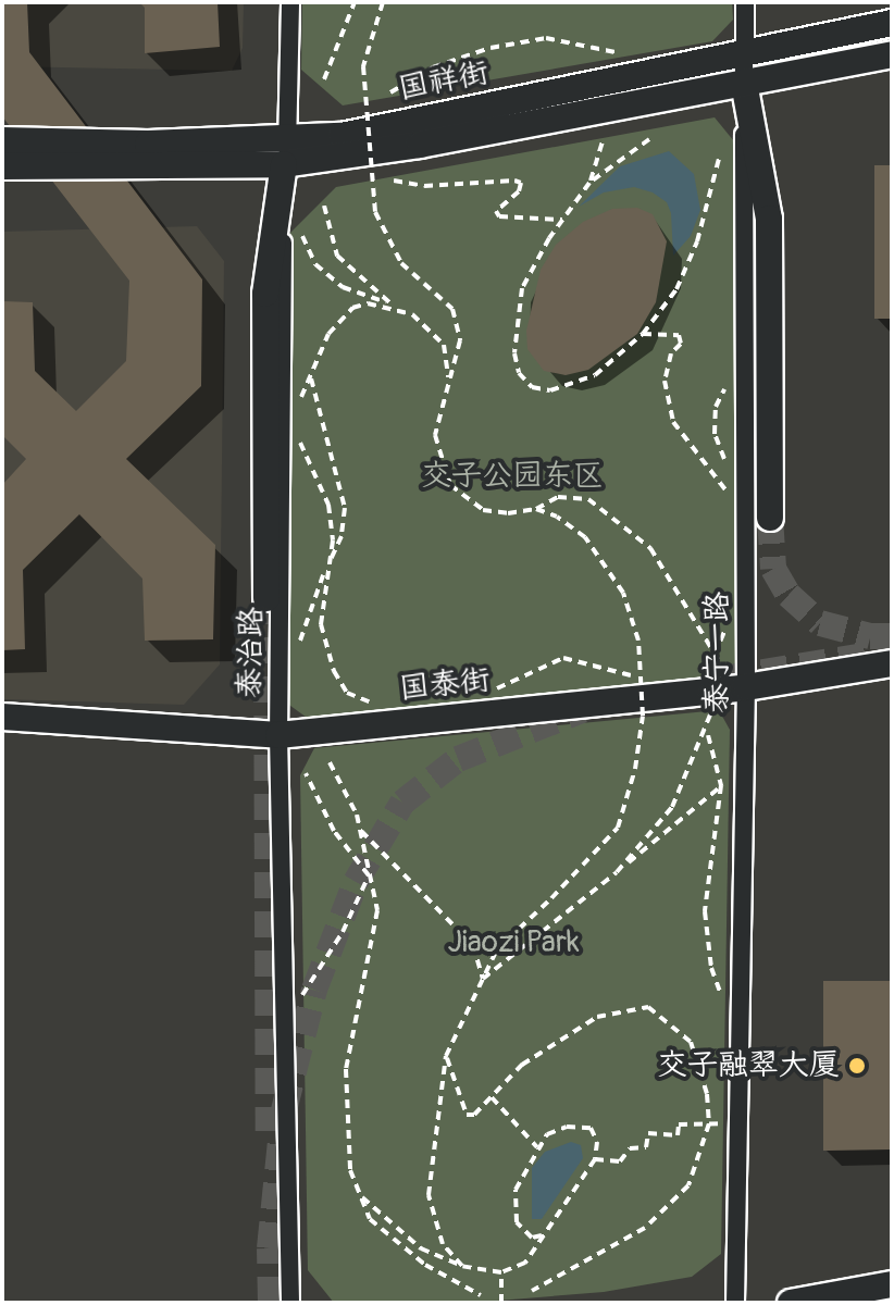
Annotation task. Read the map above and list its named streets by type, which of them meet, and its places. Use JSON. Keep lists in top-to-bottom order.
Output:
{
  "streets": {
    "main road": ["国祥街", "国泰街"],
    "street": ["泰治路", "泰宁一路"]
  },
  "crossings": [
    ["国祥街", "泰治路"],
    ["国祥街", "泰宁一路"],
    ["泰治路", "国泰街"],
    ["泰宁一路", "国泰街"]
  ],
  "parks": ["交子公园东区", "Jiaozi Park"],
  "places": ["交子融翠大厦"]
}
